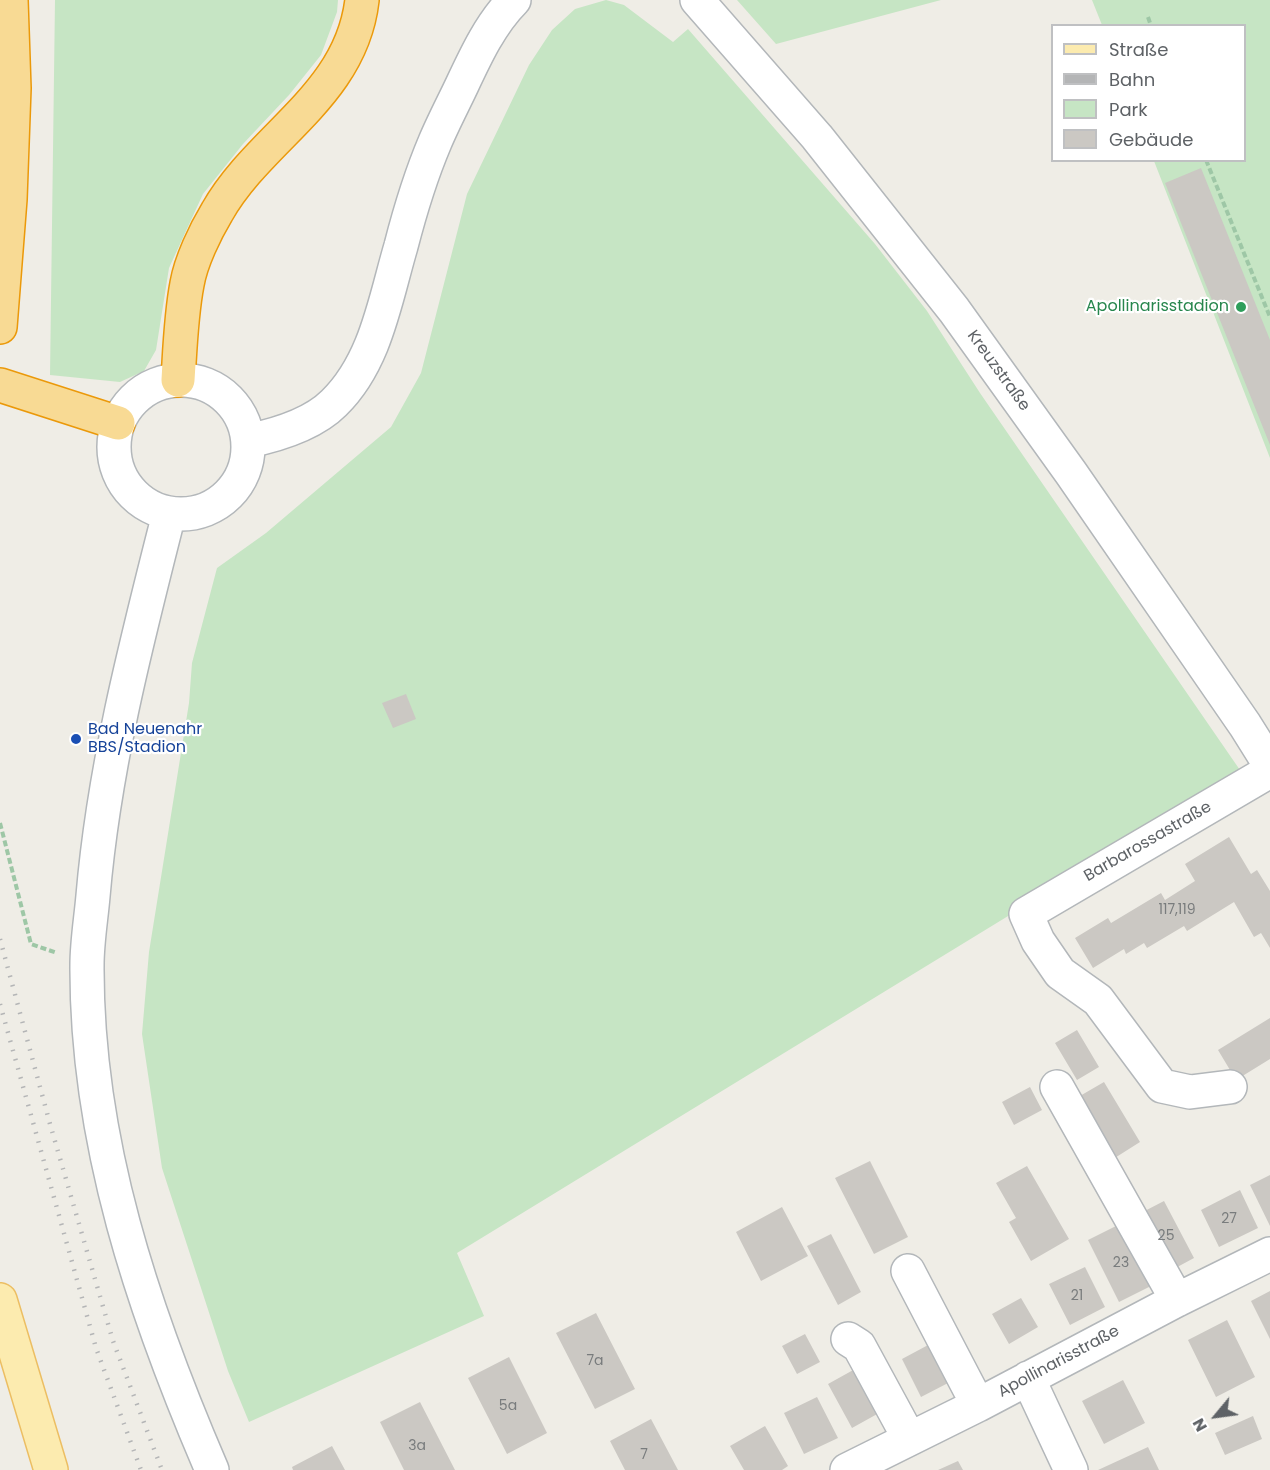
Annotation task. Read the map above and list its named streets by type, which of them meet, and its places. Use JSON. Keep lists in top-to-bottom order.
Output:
{
  "streets": {
    "street": ["Kreuzstraße", "Barbarossastraße", "Apollinarisstraße"]
  },
  "places": ["Apollinarisstadion", "Bad Neuenahr BBS/Stadion"],
  "house_numbers": [
    "117,119",
    "27",
    "25",
    "23",
    "21",
    "7a",
    "5a",
    "3a",
    "7"
  ],
  "legend": [
    "Straße",
    "Bahn",
    "Park",
    "Gebäude"
  ],
  "north": "bottom left"
}
